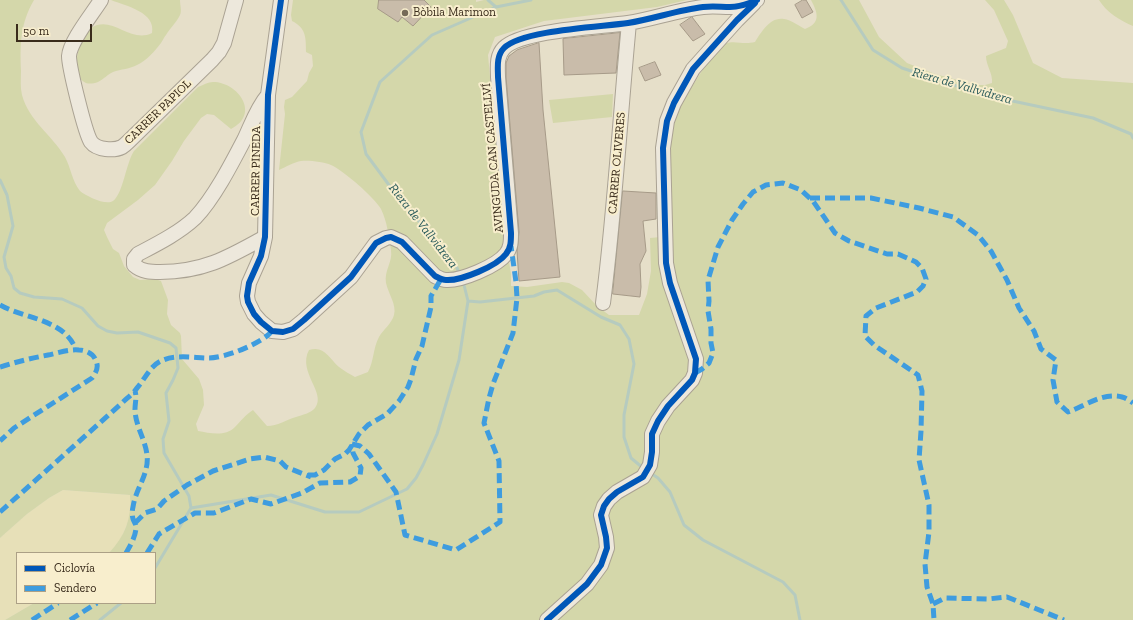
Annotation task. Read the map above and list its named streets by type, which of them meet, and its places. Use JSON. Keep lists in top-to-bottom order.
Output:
{
  "streets": {
    "street": [
      "CARRER PAPIOL",
      "AVINGUDA CAN CASTELLVÍ",
      "CARRER OLIVERES",
      "CARRER PINEDA"
    ]
  },
  "crossings": [
    ["AVINGUDA CAN CASTELLVÍ", "CARRER OLIVERES"],
    ["AVINGUDA CAN CASTELLVÍ", "CARRER PINEDA"]
  ],
  "water": ["Riera de Vallvidrera"],
  "places": ["Bòbila Marimon"],
  "legend": ["Ciclovía", "Sendero"],
  "scale_bar": "50 m"
}
